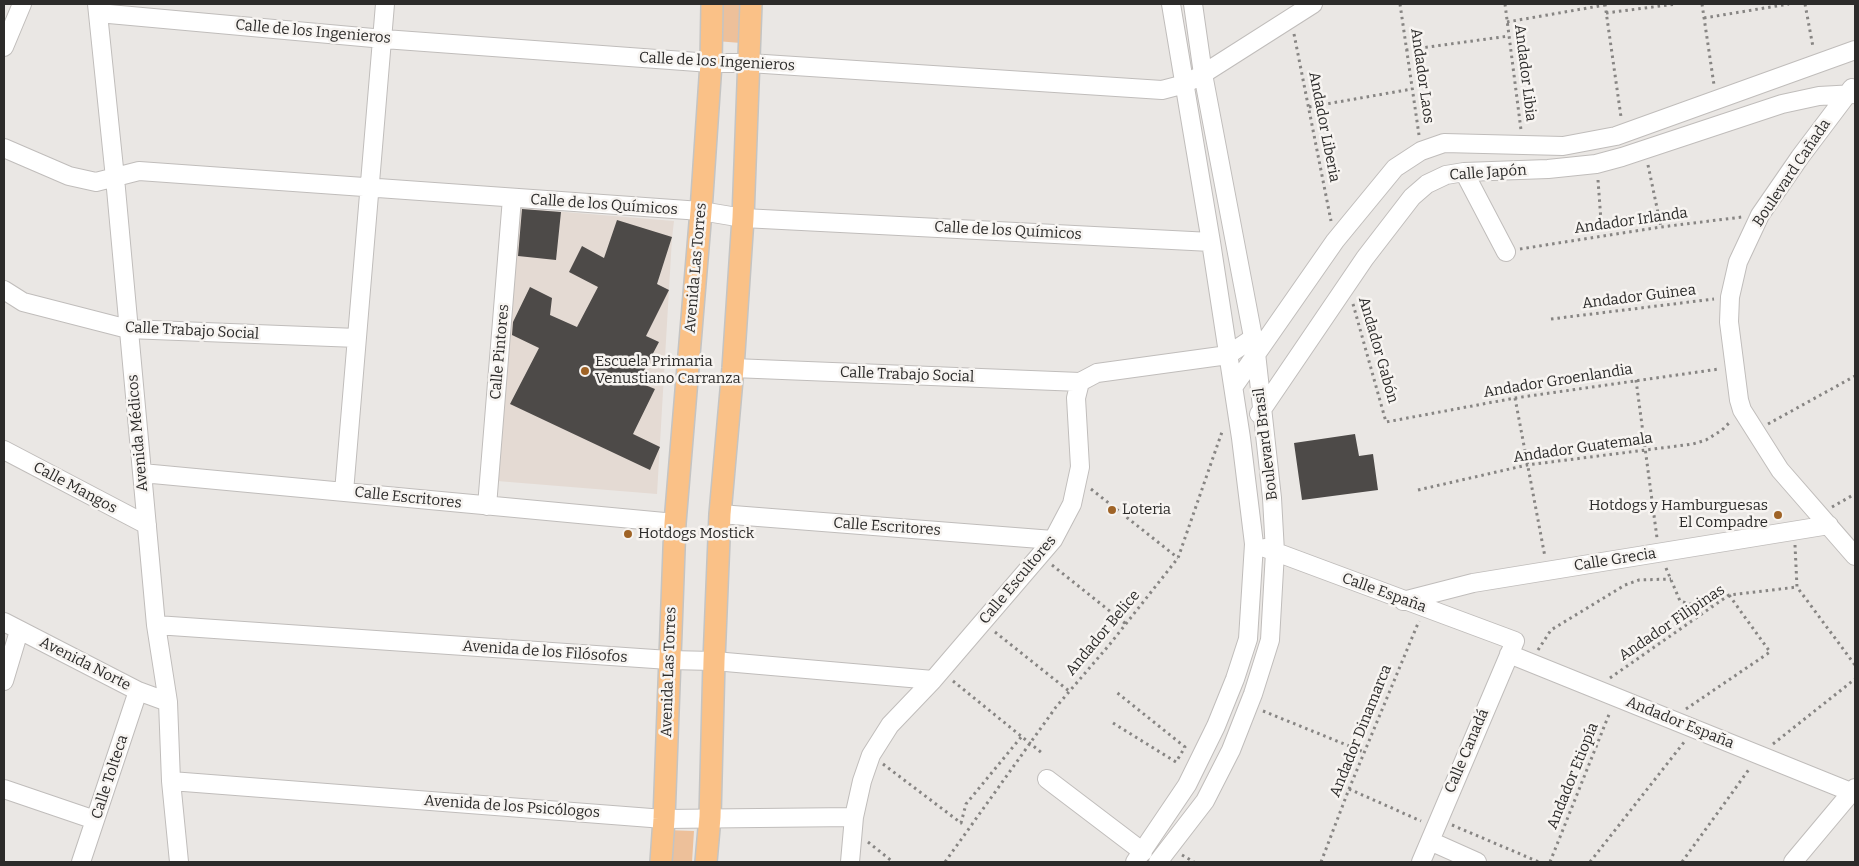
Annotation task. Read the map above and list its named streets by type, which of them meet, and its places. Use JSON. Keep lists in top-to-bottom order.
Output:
{
  "streets": {
    "main road": ["Avenida Las Torres"],
    "street": [
      "Calle de los Ingenieros",
      "Calle Japón",
      "Boulevard Cañada",
      "Calle de los Químicos",
      "Calle Trabajo Social",
      "Calle Pintores",
      "Avenida Médicos",
      "Boulevard Brasil",
      "Calle Mangos",
      "Calle Escritores",
      "Calle Grecia",
      "Calle Escultores",
      "Calle España",
      "Avenida de los Filósofos",
      "Avenida Norte",
      "Andador España",
      "Calle Canadá",
      "Calle Tolteca",
      "Avenida de los Psicólogos"
    ],
    "path": [
      "Andador Libia",
      "Andador Laos",
      "Andador Liberia",
      "Andador Irlanda",
      "Andador Guinea",
      "Andador Gabón",
      "Andador Groenlandia",
      "Andador Guatemala",
      "Andador Filipinas",
      "Andador Belice",
      "Andador Dinamarca",
      "Andador Etiopía"
    ]
  },
  "crossings": [
    ["Calle de los Ingenieros", "Andador Liberia"],
    ["Calle de los Ingenieros", "Avenida Las Torres"],
    ["Calle de los Ingenieros", "Avenida Médicos"],
    ["Calle de los Ingenieros", "Boulevard Brasil"],
    ["Andador Libia", "Calle Japón"],
    ["Andador Laos", "Calle Japón"],
    ["Andador Liberia", "Calle Japón"],
    ["Calle Japón", "Boulevard Cañada"],
    ["Calle Japón", "Andador Gabón"],
    ["Calle Japón", "Boulevard Brasil"],
    ["Boulevard Cañada", "Andador Irlanda"],
    ["Boulevard Cañada", "Andador Guinea"],
    ["Boulevard Cañada", "Andador Groenlandia"],
    ["Boulevard Cañada", "Andador Guatemala"],
    ["Boulevard Cañada", "Calle Grecia"],
    ["Calle de los Químicos", "Avenida Las Torres"],
    ["Calle de los Químicos", "Calle Pintores"],
    ["Calle de los Químicos", "Avenida Médicos"],
    ["Calle de los Químicos", "Boulevard Brasil"],
    ["Avenida Las Torres", "Calle Escritores"],
    ["Avenida Las Torres", "Avenida de los Filósofos"],
    ["Avenida Las Torres", "Avenida de los Psicólogos"],
    ["Calle Trabajo Social", "Avenida Médicos"],
    ["Calle Trabajo Social", "Calle Escultores"],
    ["Andador Gabón", "Andador Groenlandia"],
    ["Calle Pintores", "Calle Escritores"],
    ["Avenida Médicos", "Calle Mangos"],
    ["Avenida Médicos", "Calle Escritores"],
    ["Avenida Médicos", "Avenida de los Filósofos"],
    ["Avenida Médicos", "Avenida Norte"],
    ["Avenida Médicos", "Avenida de los Psicólogos"],
    ["Boulevard Brasil", "Calle España"],
    ["Calle Escritores", "Calle Escultores"],
    ["Calle Grecia", "Calle España"],
    ["Calle Escultores", "Avenida de los Filósofos"],
    ["Calle Escultores", "Avenida de los Psicólogos"],
    ["Calle España", "Andador España"],
    ["Calle España", "Andador Dinamarca"],
    ["Calle España", "Calle Canadá"],
    ["Andador Filipinas", "Andador España"],
    ["Avenida Norte", "Calle Tolteca"],
    ["Andador España", "Calle Canadá"],
    ["Andador España", "Andador Etiopía"]
  ],
  "places": [
    "Escuela Primaria Venustiano Carranza",
    "Loteria",
    "Hotdogs y Hamburguesas El Compadre",
    "Hotdogs Mostick"
  ]
}
